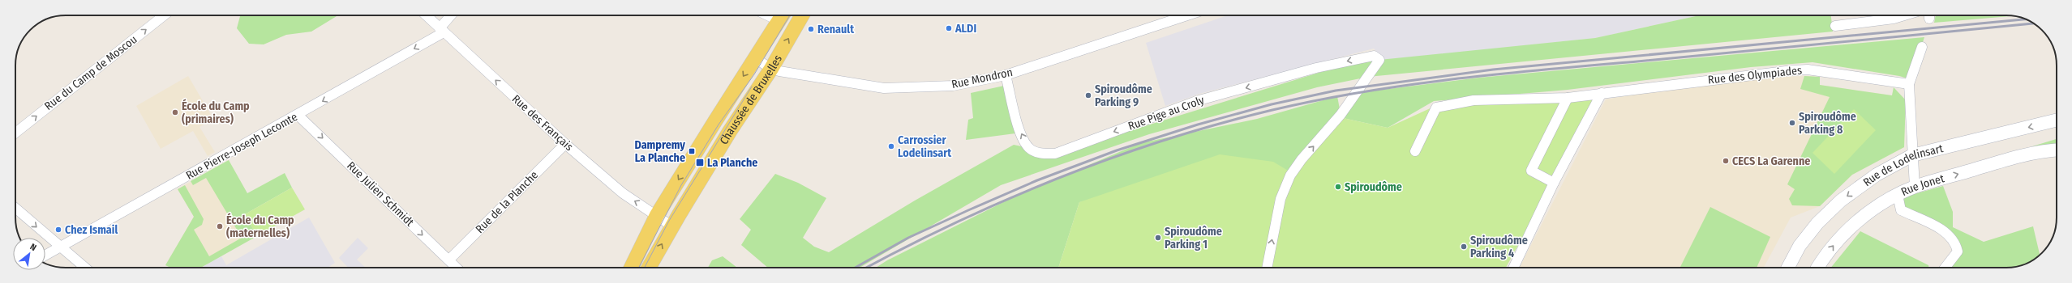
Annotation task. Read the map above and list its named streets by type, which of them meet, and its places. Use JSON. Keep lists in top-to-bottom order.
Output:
{
  "streets": {
    "main road": ["Chaussée de Bruxelles"],
    "street": [
      "Rue du Camp de Moscou",
      "Rue des Olympiades",
      "Rue Mondron",
      "Rue Pige au Croly",
      "Rue des Français",
      "Rue Pierre-Joseph Lecomte",
      "Rue de Lodelinsart",
      "Rue Jonet",
      "Rue Julien Schmidt",
      "Rue de la Planche"
    ]
  },
  "crossings": [
    ["Rue Mondron", "Chaussée de Bruxelles"],
    ["Rue Mondron", "Rue Pige au Croly"],
    ["Chaussée de Bruxelles", "Rue des Français"],
    ["Rue des Français", "Rue Pierre-Joseph Lecomte"],
    ["Rue des Français", "Rue de la Planche"],
    ["Rue Pierre-Joseph Lecomte", "Rue Julien Schmidt"],
    ["Rue Julien Schmidt", "Rue de la Planche"]
  ],
  "one_way": [
    "Rue du Camp de Moscou",
    "Rue des Français",
    "Rue Pierre-Joseph Lecomte",
    "Rue de Lodelinsart",
    "Rue Jonet",
    "Rue Julien Schmidt"
  ],
  "places": {
    "other": [
      "ALDI",
      "Renault",
      "Spiroudôme Parking 9",
      "École du Camp (primaires)",
      "Spiroudôme Parking 8",
      "Carrossier Lodelinsart",
      "CECS La Garenne",
      "Spiroudôme",
      "École du Camp (maternelles)",
      "Chez Ismail",
      "Spiroudôme Parking 1",
      "Spiroudôme Parking 4"
    ],
    "transit": ["Dampremy La Planche", "La Planche"]
  },
  "north": "top right"
}
